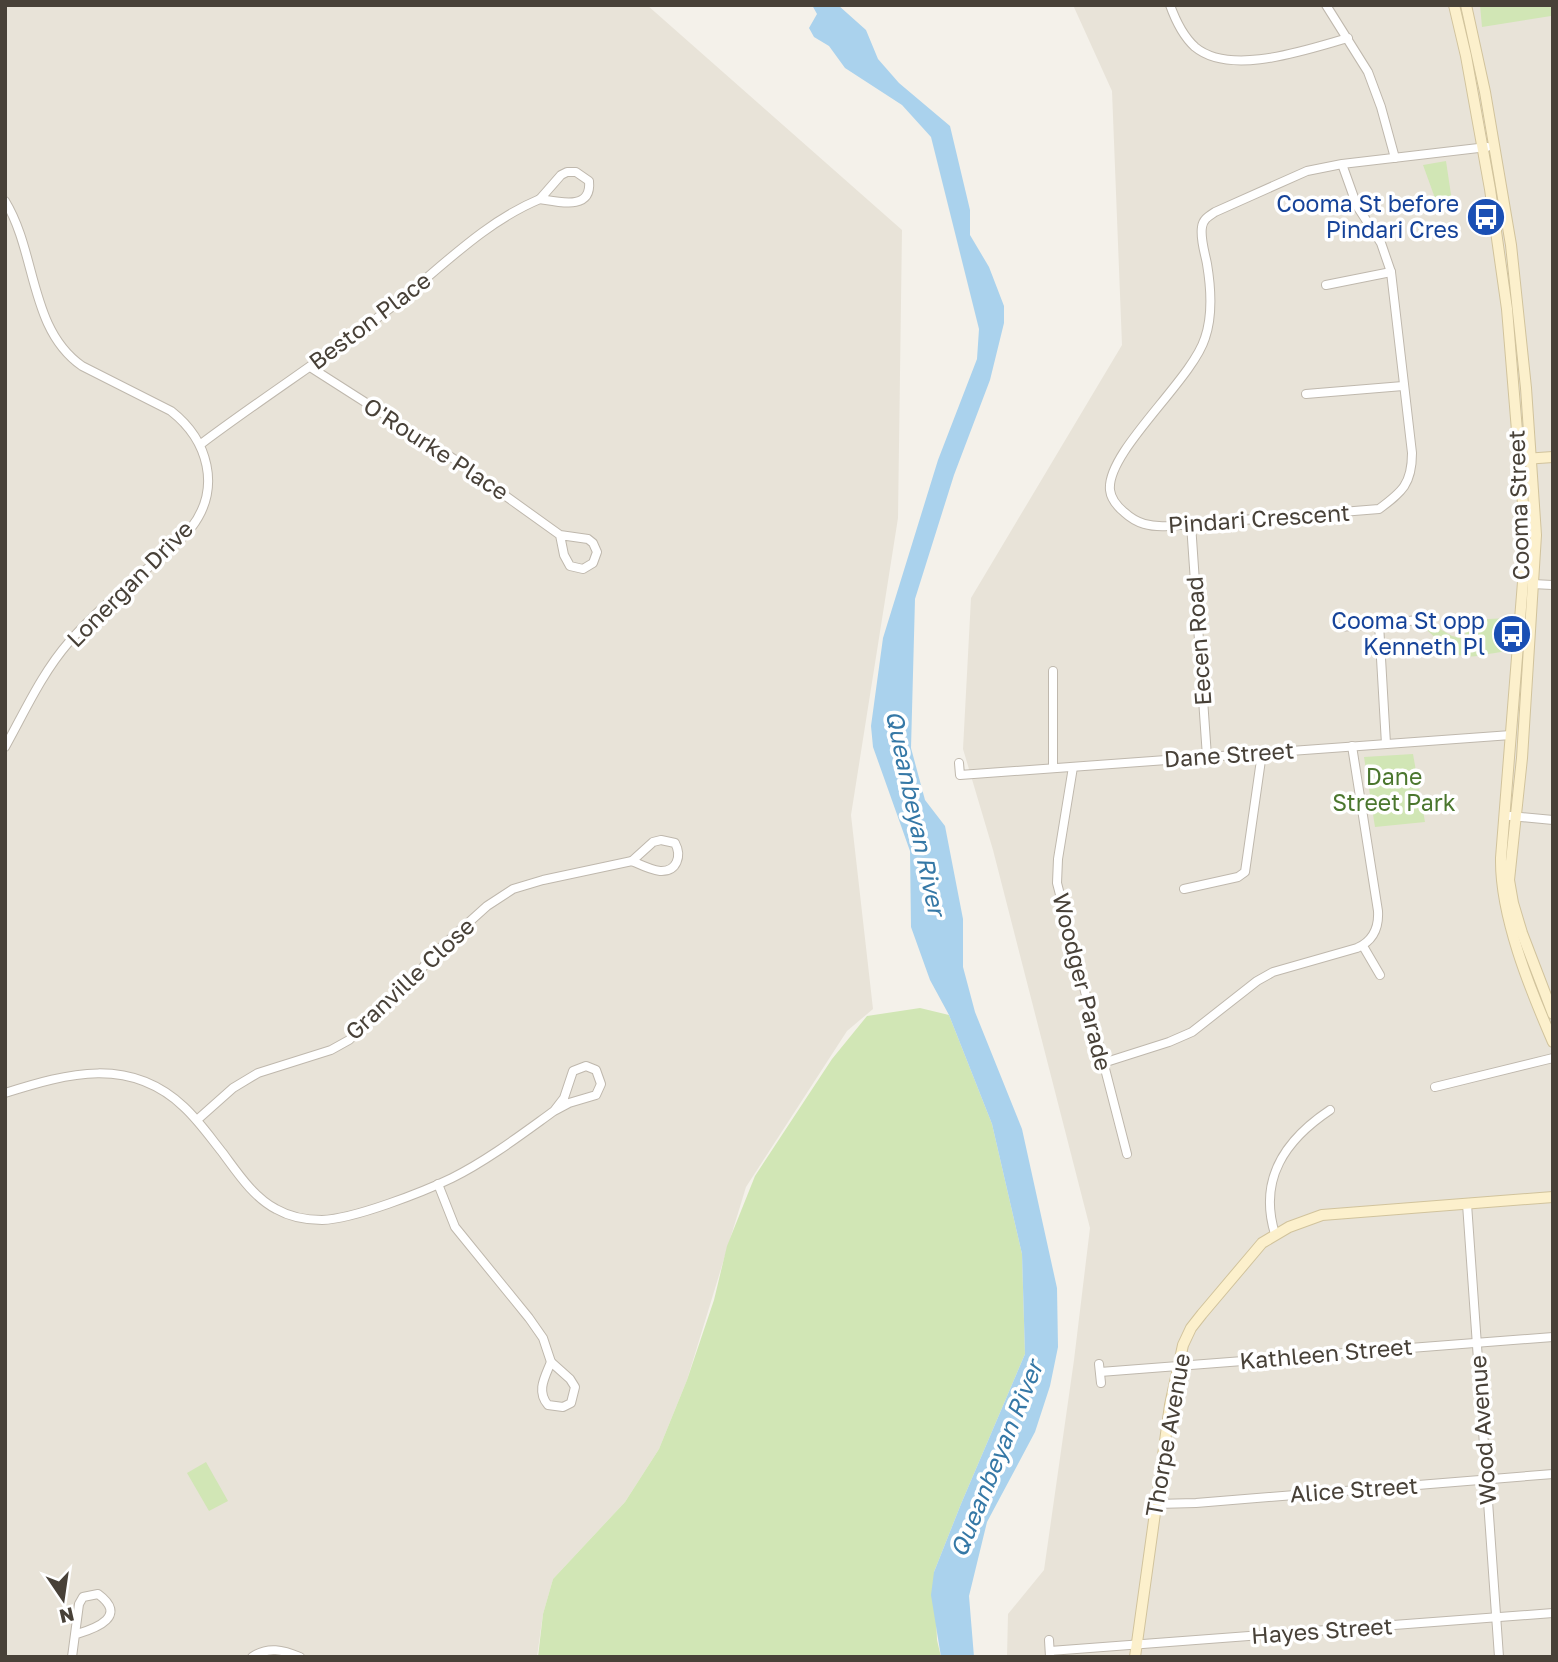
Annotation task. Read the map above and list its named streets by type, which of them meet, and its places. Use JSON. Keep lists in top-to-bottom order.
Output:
{
  "streets": {
    "main road": ["Cooma Street", "Thorpe Avenue"],
    "street": [
      "Beston Place",
      "O'Rourke Place",
      "Pindari Crescent",
      "Lonergan Drive",
      "Eecen Road",
      "Dane Street",
      "Granville Close",
      "Woodger Parade",
      "Kathleen Street",
      "Wood Avenue",
      "Alice Street",
      "Hayes Street"
    ]
  },
  "crossings": [
    ["Beston Place", "O'Rourke Place"],
    ["Beston Place", "Lonergan Drive"],
    ["Cooma Street", "Pindari Crescent"],
    ["Cooma Street", "Dane Street"],
    ["Pindari Crescent", "Eecen Road"],
    ["Eecen Road", "Dane Street"],
    ["Dane Street", "Woodger Parade"],
    ["Kathleen Street", "Wood Avenue"],
    ["Kathleen Street", "Thorpe Avenue"],
    ["Wood Avenue", "Thorpe Avenue"],
    ["Wood Avenue", "Alice Street"],
    ["Wood Avenue", "Hayes Street"],
    ["Thorpe Avenue", "Alice Street"],
    ["Thorpe Avenue", "Hayes Street"]
  ],
  "water": ["Queanbeyan River"],
  "parks": ["Dane Street Park"],
  "places": {
    "bus stop": ["Cooma St before Pindari Cres", "Cooma St opp Kenneth Pl"]
  },
  "north": "bottom"
}
